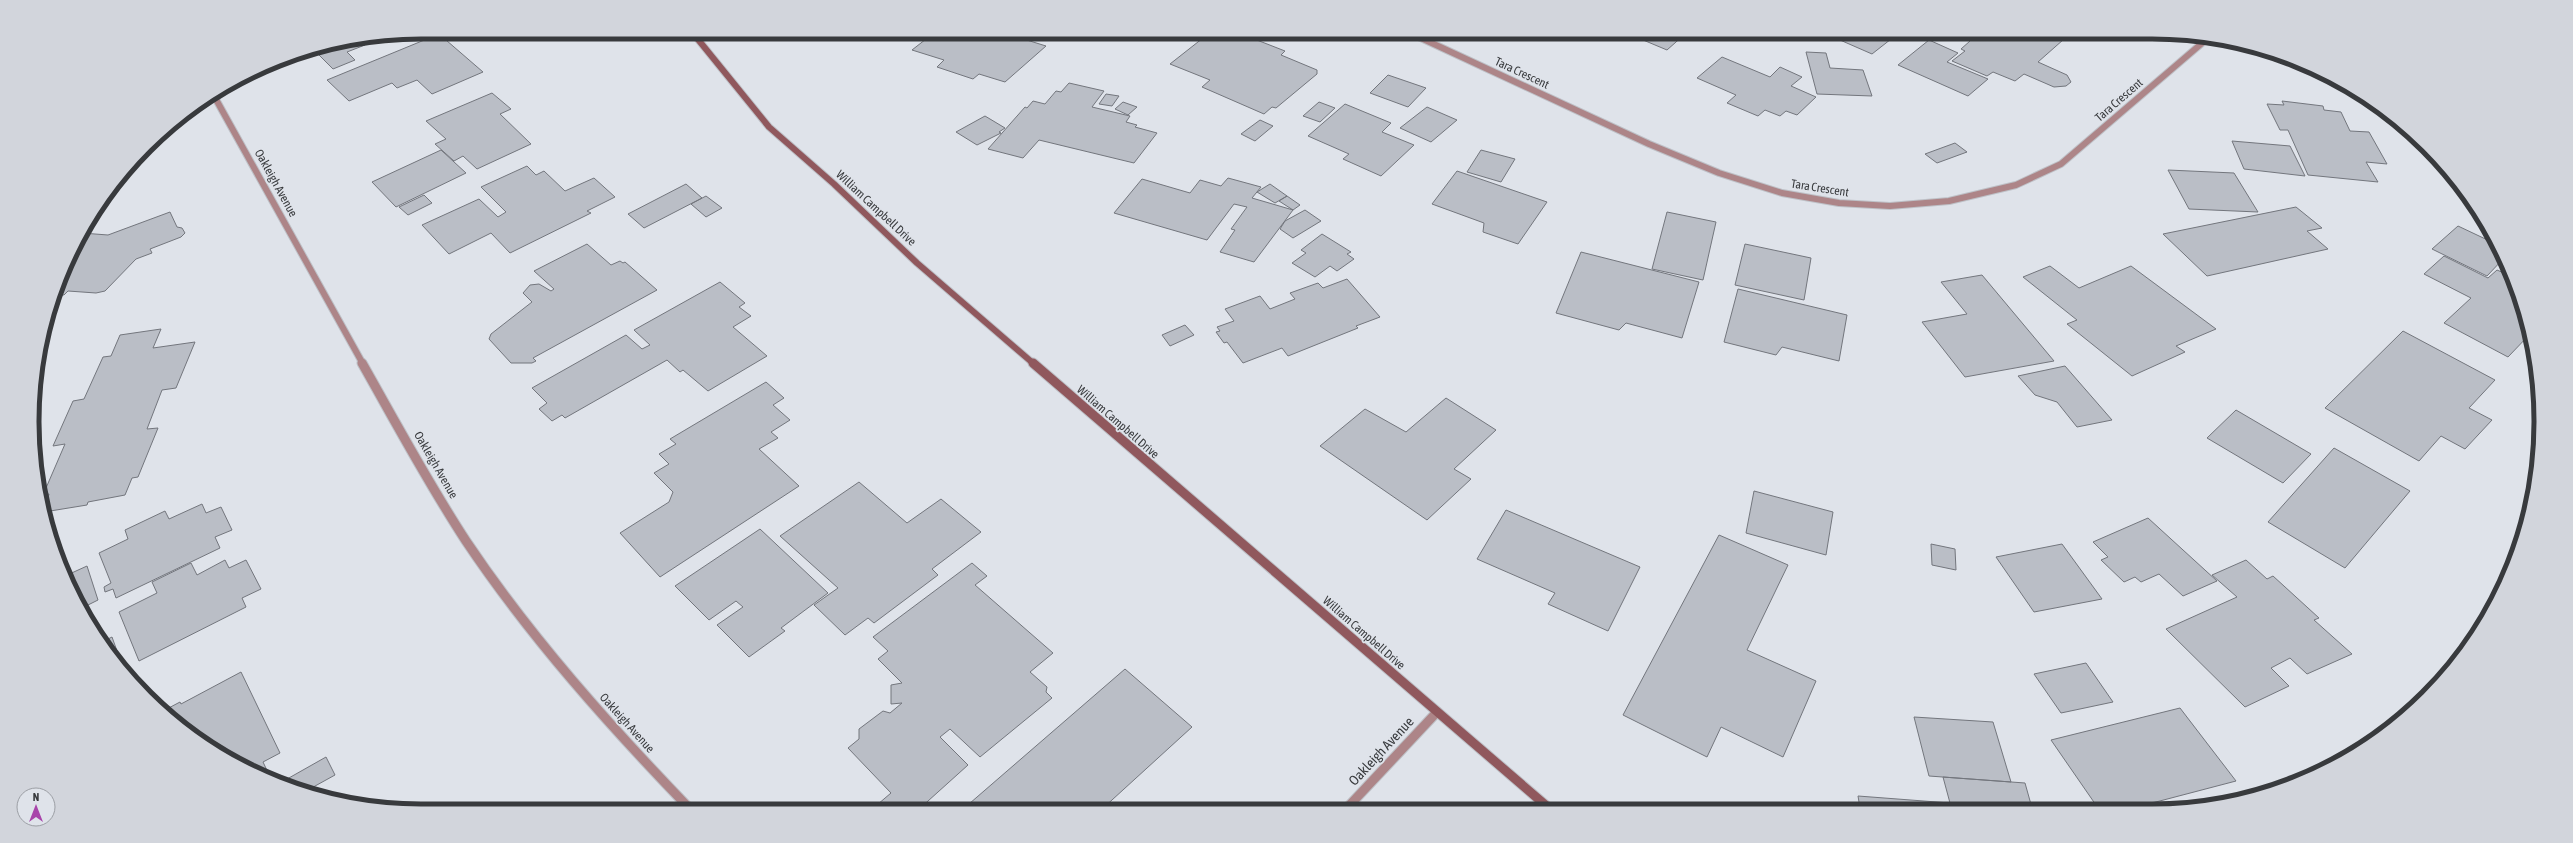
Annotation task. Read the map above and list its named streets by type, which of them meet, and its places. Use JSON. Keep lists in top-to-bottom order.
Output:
{
  "streets": {
    "street": ["Tara Crescent", "Oakleigh Avenue", "William Campbell Drive"]
  },
  "crossings": [
    ["Oakleigh Avenue", "William Campbell Drive"]
  ],
  "north": "top"
}
